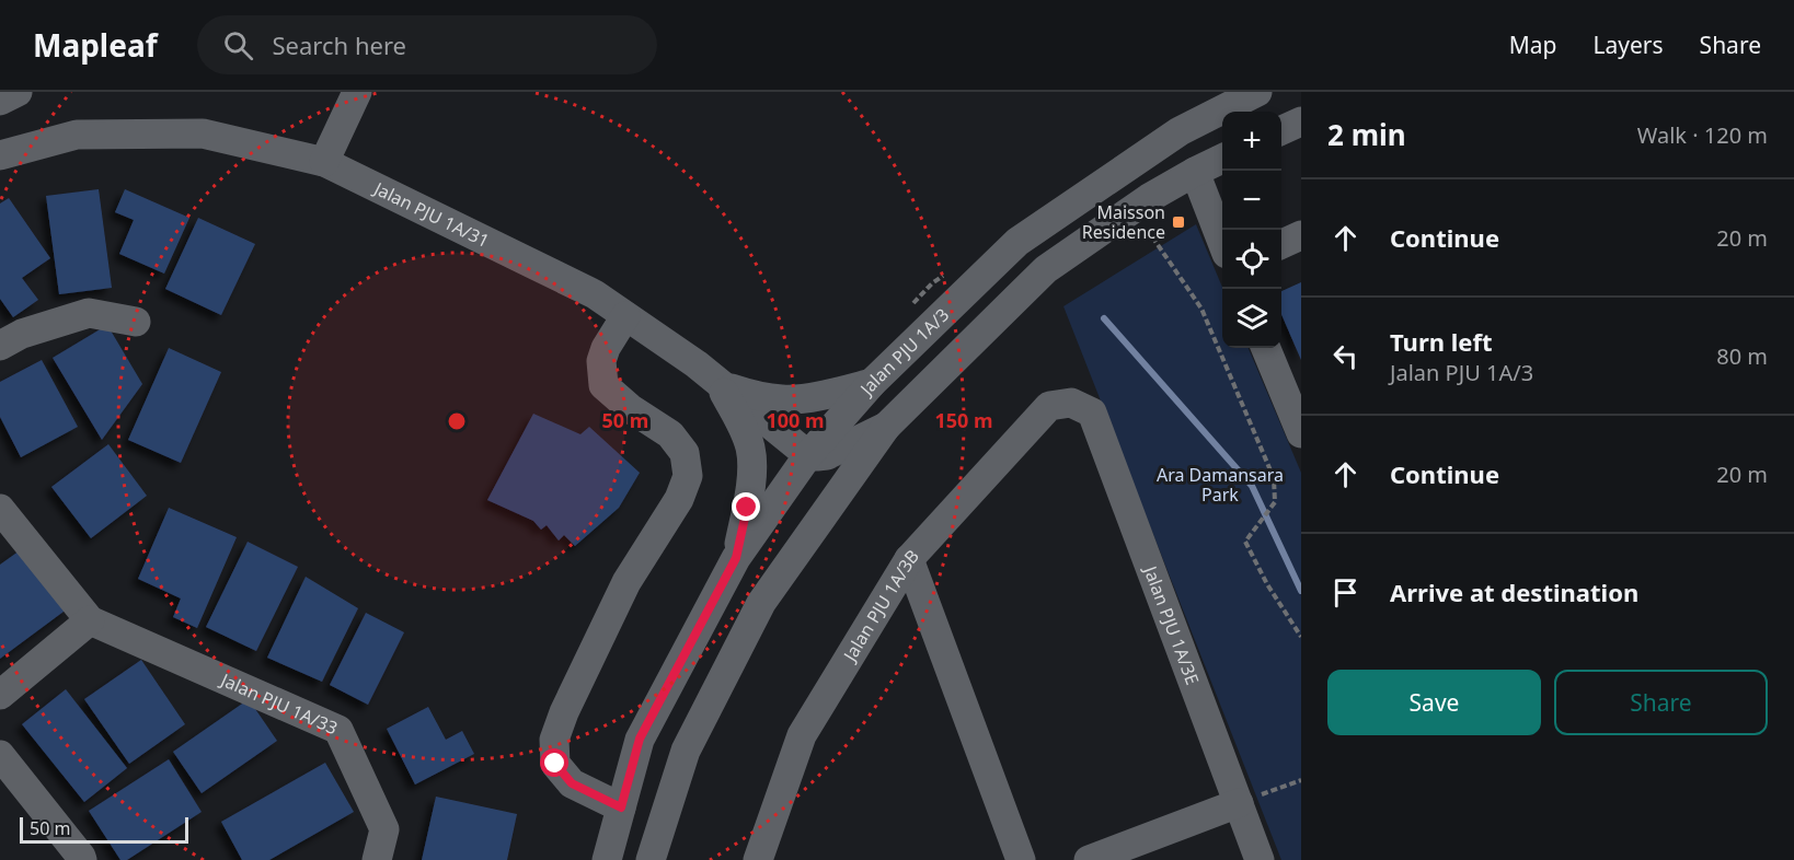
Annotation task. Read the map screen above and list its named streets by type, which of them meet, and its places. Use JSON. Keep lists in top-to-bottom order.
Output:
{
  "streets": {
    "street": [
      "Jalan PJU 1A/31",
      "Jalan PJU 1A/3",
      "Jalan PJU 1A/3B",
      "Jalan PJU 1A/3E",
      "Jalan PJU 1A/33"
    ]
  },
  "crossings": [
    ["Jalan PJU 1A/31", "Jalan PJU 1A/3"],
    ["Jalan PJU 1A/3B", "Jalan PJU 1A/3E"]
  ],
  "parks": ["Ara Damansara Park"],
  "places": {
    "transit": ["Maisson Residence"]
  },
  "scale_bar": "50 m",
  "page": {
    "header": "Mapleaf",
    "search": "Search here",
    "nav": ["Map", "Layers", "Share"],
    "heading": ["2 min", "Walk · 120 m"],
    "map_buttons": ["+", "−"],
    "list": [
      ["Continue", "20 m"],
      ["Turn left", "Jalan PJU 1A/3", "80 m"],
      ["Continue", "20 m"],
      "Arrive at destination"
    ],
    "buttons": ["Save", "Share"],
    "scale": "50 m"
  },
  "rings": ["50 m", "100 m", "150 m"]
}
